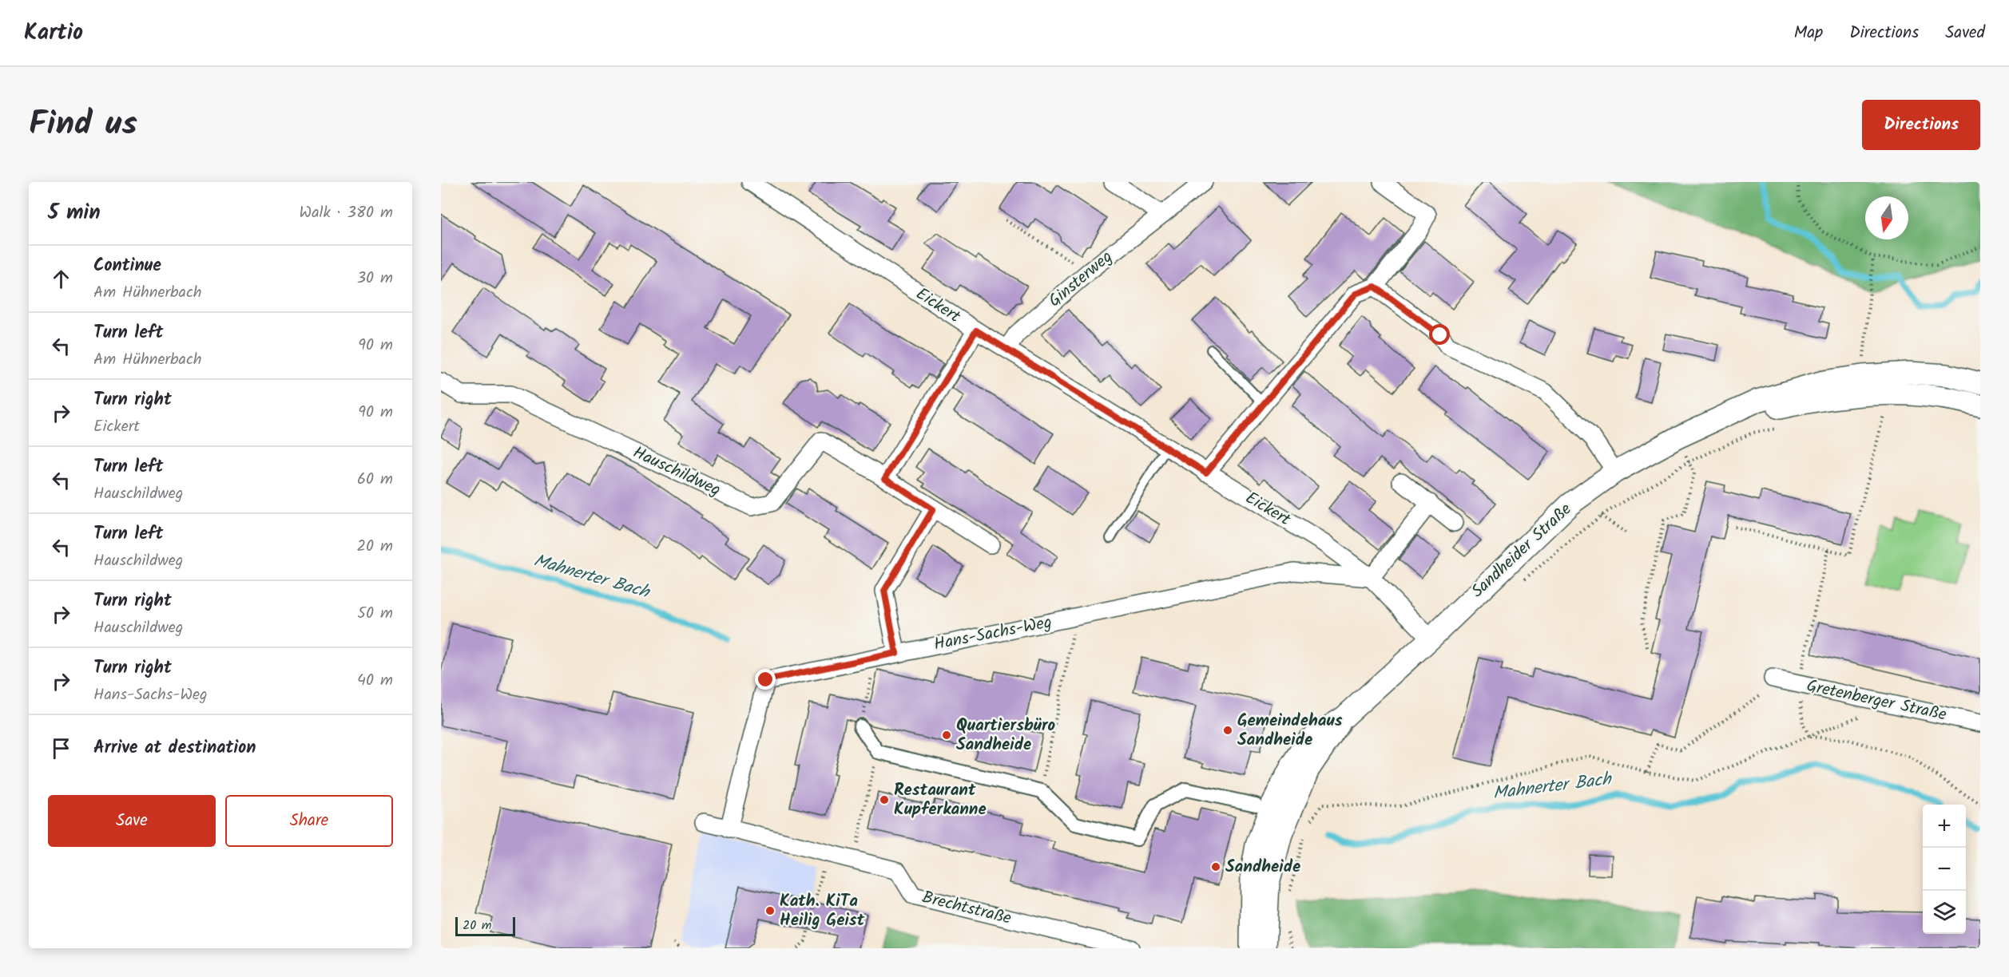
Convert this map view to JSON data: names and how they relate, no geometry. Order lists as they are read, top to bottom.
{
  "streets": {
    "street": [
      "Ginsterweg",
      "Eickert",
      "Hauschildweg",
      "Sandheider Straße",
      "Hans-Sachs-Weg",
      "Gretenberger Straße",
      "Brechtstraße"
    ]
  },
  "crossings": [
    ["Ginsterweg", "Eickert"],
    ["Eickert", "Sandheider Straße"],
    ["Eickert", "Hans-Sachs-Weg"],
    ["Hans-Sachs-Weg", "Brechtstraße"]
  ],
  "water": ["Mahnerter Bach"],
  "places": [
    "Gemeindehaus Sandheide",
    "Quartiersbüro Sandheide",
    "Restaurant Kupferkanne",
    "Sandheide",
    "Kath. KiTa Heilig Geist"
  ],
  "scale_bar": "20 m",
  "north": "bottom",
  "page": {
    "header": "Kartio",
    "nav": ["Map", "Directions", "Saved"],
    "title": "Find us",
    "buttons": [
      "Directions",
      ["Save", "Share"]
    ],
    "heading": ["5 min", "Walk · 380 m"],
    "list": [
      ["Continue", "Am Hühnerbach", "30 m"],
      ["Turn left", "Am Hühnerbach", "90 m"],
      ["Turn right", "Eickert", "90 m"],
      ["Turn left", "Hauschildweg", "60 m"],
      ["Turn left", "Hauschildweg", "20 m"],
      ["Turn right", "Hauschildweg", "50 m"],
      ["Turn right", "Hans-Sachs-Weg", "40 m"],
      "Arrive at destination"
    ],
    "map_buttons": ["+", "−"],
    "scale": "20 m"
  }
}
